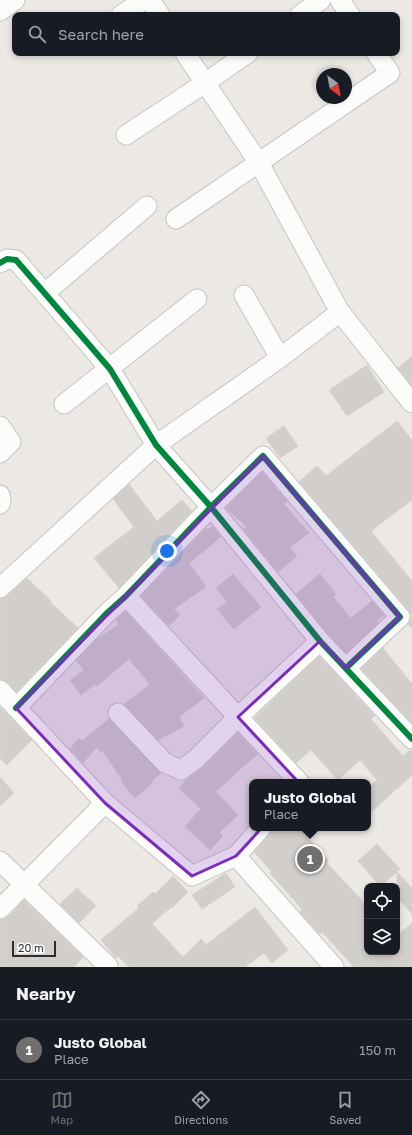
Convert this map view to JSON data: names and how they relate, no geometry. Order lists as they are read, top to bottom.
{
  "scale_bar": "20 m",
  "north": "bottom right",
  "page": {
    "search": "Search here",
    "popup": ["Justo Global", "Place"],
    "pins": "1",
    "scale": "20 m",
    "heading": "Nearby",
    "list": [
      {
        "mark": "1",
        "name": "Justo Global",
        "note": "Place",
        "value": "150 m"
      }
    ],
    "nav": ["Map", "Directions", "Saved"]
  }
}
